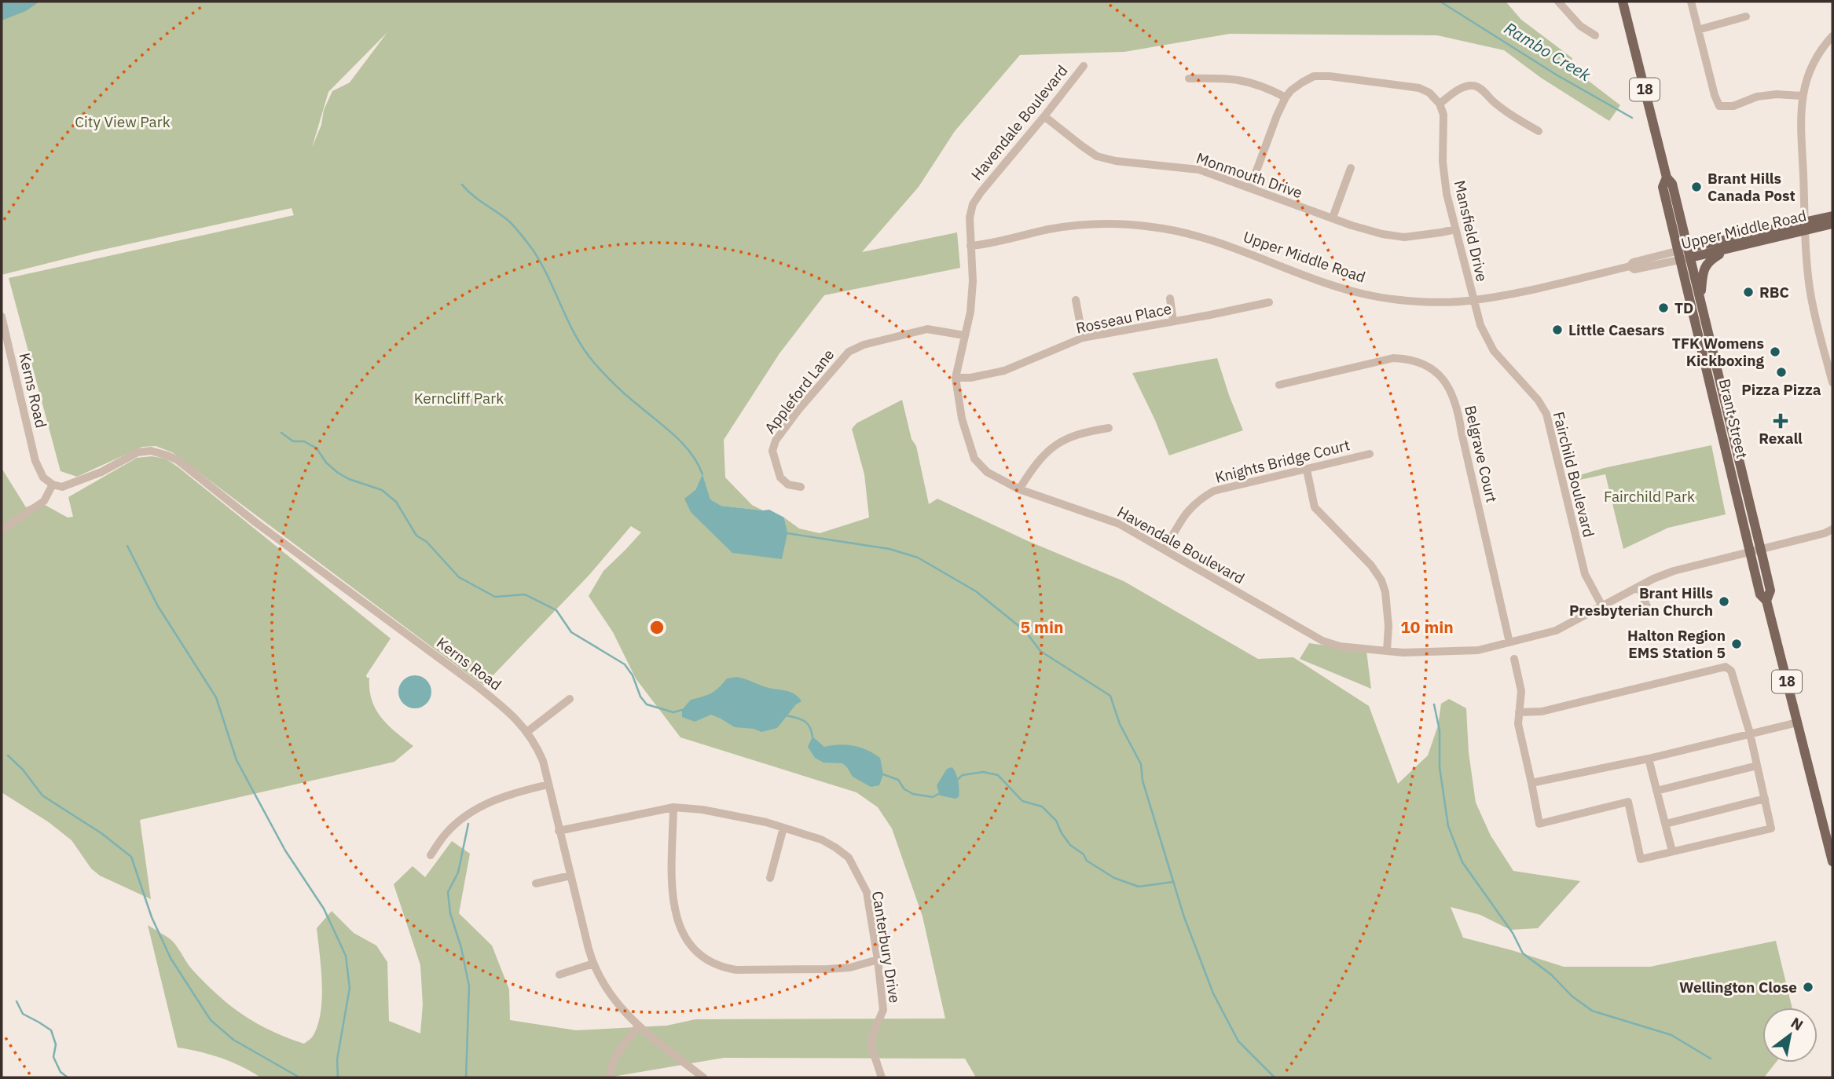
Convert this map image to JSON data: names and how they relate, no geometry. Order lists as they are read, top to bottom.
{
  "streets": {
    "main road": ["18", "Upper Middle Road", "Brant Street"],
    "street": [
      "Havendale Boulevard",
      "Monmouth Drive",
      "Mansfield Drive",
      "Rosseau Place",
      "Kerns Road",
      "Appleford Lane",
      "Belgrave Court",
      "Knights Bridge Court",
      "Fairchild Boulevard",
      "Canterbury Drive"
    ]
  },
  "crossings": [
    ["Havendale Boulevard", "Monmouth Drive"],
    ["Havendale Boulevard", "Upper Middle Road"],
    ["Havendale Boulevard", "Rosseau Place"],
    ["Havendale Boulevard", "Appleford Lane"],
    ["Havendale Boulevard", "Brant Street"],
    ["Havendale Boulevard", "Belgrave Court"],
    ["Havendale Boulevard", "Knights Bridge Court"],
    ["Havendale Boulevard", "Fairchild Boulevard"],
    ["Monmouth Drive", "Mansfield Drive"],
    ["Upper Middle Road", "Mansfield Drive"],
    ["Upper Middle Road", "Brant Street"],
    ["Upper Middle Road", "Fairchild Boulevard"],
    ["Mansfield Drive", "Fairchild Boulevard"],
    ["Kerns Road", "Canterbury Drive"]
  ],
  "water": ["Rambo Creek"],
  "parks": ["City View Park", "Kerncliff Park", "Fairchild Park"],
  "places": {
    "other": [
      "Brant Hills Canada Post",
      "RBC",
      "TD",
      "Little Caesars",
      "TFK Womens Kickboxing",
      "Pizza Pizza",
      "Brant Hills Presbyterian Church",
      "Halton Region EMS Station 5",
      "Wellington Close"
    ],
    "health": ["Rexall"]
  },
  "north": "top right",
  "rings": ["5 min", "10 min"]
}
